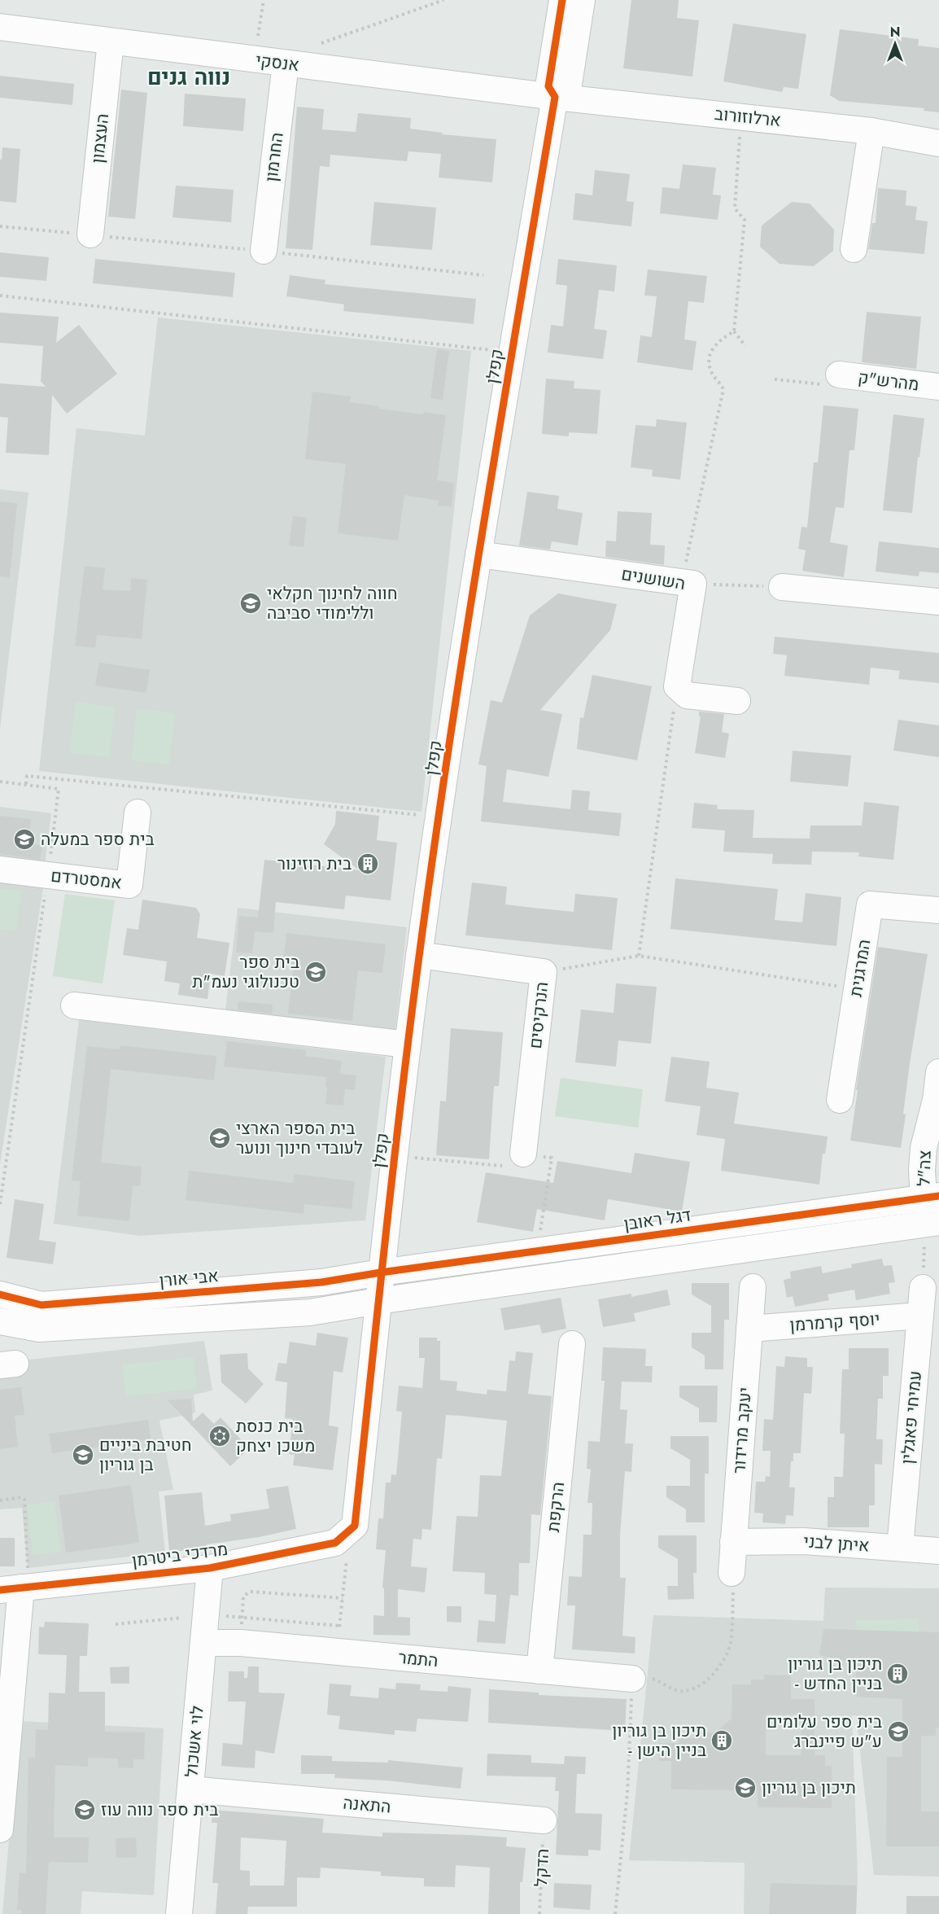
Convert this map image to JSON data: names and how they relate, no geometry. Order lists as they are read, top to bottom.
{
  "streets": {
    "street": [
      "אנסקי",
      "ארלוזורוב",
      "העצמון",
      "החרמון",
      "קפלן",
      "מהרש\"ק",
      "השושנים",
      "אמסטרדם",
      "המרגנית",
      "הנרקיסים",
      "צה\"ל",
      "דגל ראובן",
      "אבי אורן",
      "יוסף קרמרמן",
      "עמיחי פאגלין",
      "יעקב מרידור",
      "הרקפת",
      "איתן לבני",
      "מרדכי ביטרמן",
      "התמר",
      "לוי אשכול",
      "התאנה"
    ],
    "path": ["הדקל"]
  },
  "crossings": [
    ["אנסקי", "ארלוזורוב"],
    ["אנסקי", "העצמון"],
    ["אנסקי", "החרמון"],
    ["אנסקי", "קפלן"],
    ["ארלוזורוב", "קפלן"],
    ["קפלן", "השושנים"],
    ["קפלן", "הנרקיסים"],
    ["קפלן", "דגל ראובן"],
    ["קפלן", "אבי אורן"],
    ["קפלן", "מרדכי ביטרמן"],
    ["צה\"ל", "דגל ראובן"],
    ["דגל ראובן", "אבי אורן"],
    ["יוסף קרמרמן", "עמיחי פאגלין"],
    ["יוסף קרמרמן", "יעקב מרידור"],
    ["עמיחי פאגלין", "איתן לבני"],
    ["יעקב מרידור", "איתן לבני"],
    ["הרקפת", "התמר"],
    ["מרדכי ביטרמן", "לוי אשכול"],
    ["התמר", "לוי אשכול"],
    ["לוי אשכול", "התאנה"],
    ["התאנה", "הדקל"]
  ],
  "districts": ["נווה גנים"],
  "places": {
    "school or university": [
      "חווה לחינוך חקלאי וללימודי סביבה",
      "בית ספר במעלה",
      "בית ספר טכנולוגי נעמ\"ת",
      "בית הספר הארצי לעובדי חינוך ונוער",
      "חטיבת ביניים בן גוריון",
      "בית ספר עלומים ע\"ש פיינברג",
      "תיכון בן גוריון",
      "בית ספר נווה עוז"
    ],
    "building": ["בית רוזינור", "תיכון בן גוריון - בניין החדש", "תיכון בן גוריון - בניין הישן"],
    "synagogue": ["בית כנסת משכן יצחק"]
  },
  "north": "top"
}
